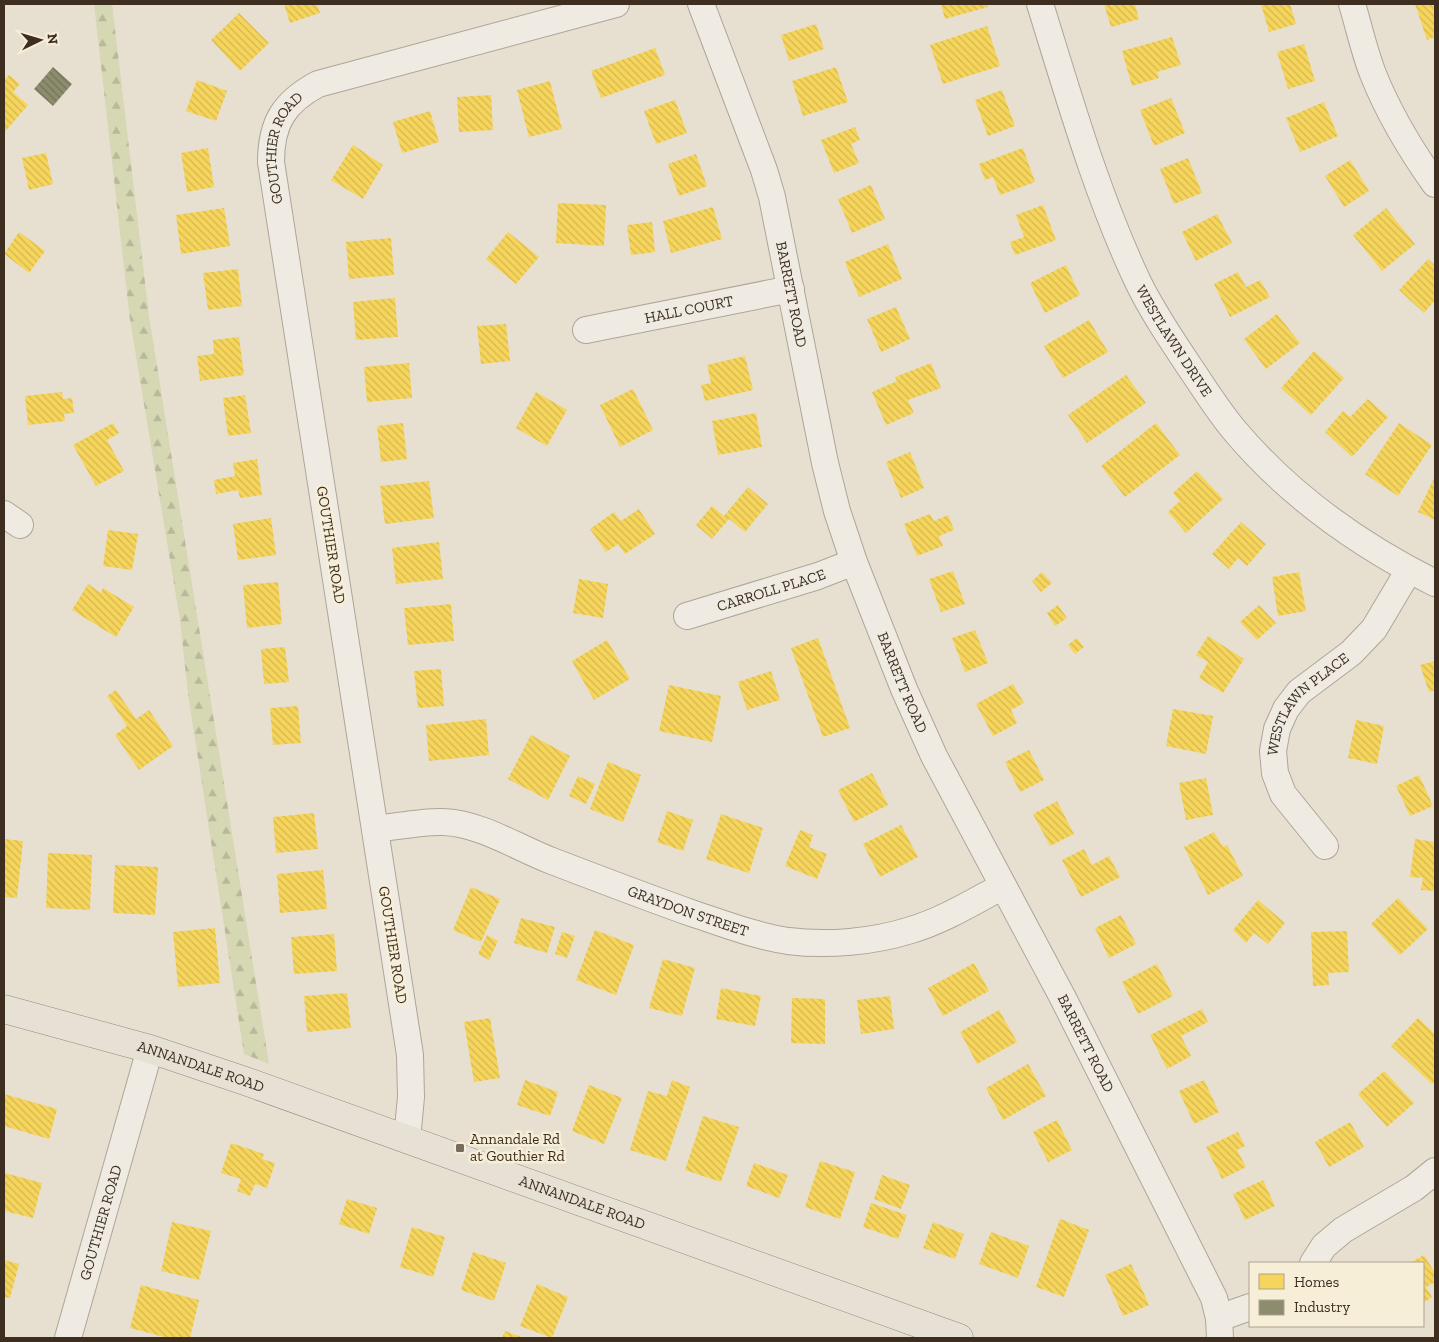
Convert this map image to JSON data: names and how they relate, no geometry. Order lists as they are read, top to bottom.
{
  "streets": {
    "main road": ["ANNANDALE ROAD"],
    "street": [
      "GOUTHIER ROAD",
      "BARRETT ROAD",
      "HALL COURT",
      "WESTLAWN DRIVE",
      "CARROLL PLACE",
      "WESTLAWN PLACE",
      "GRAYDON STREET"
    ]
  },
  "crossings": [
    ["GOUTHIER ROAD", "GRAYDON STREET"],
    ["GOUTHIER ROAD", "ANNANDALE ROAD"],
    ["BARRETT ROAD", "HALL COURT"],
    ["BARRETT ROAD", "CARROLL PLACE"],
    ["BARRETT ROAD", "GRAYDON STREET"],
    ["WESTLAWN DRIVE", "WESTLAWN PLACE"]
  ],
  "places": {
    "transit": ["Annandale Rd at Gouthier Rd"]
  },
  "legend": ["Homes", "Industry"],
  "north": "right"
}
